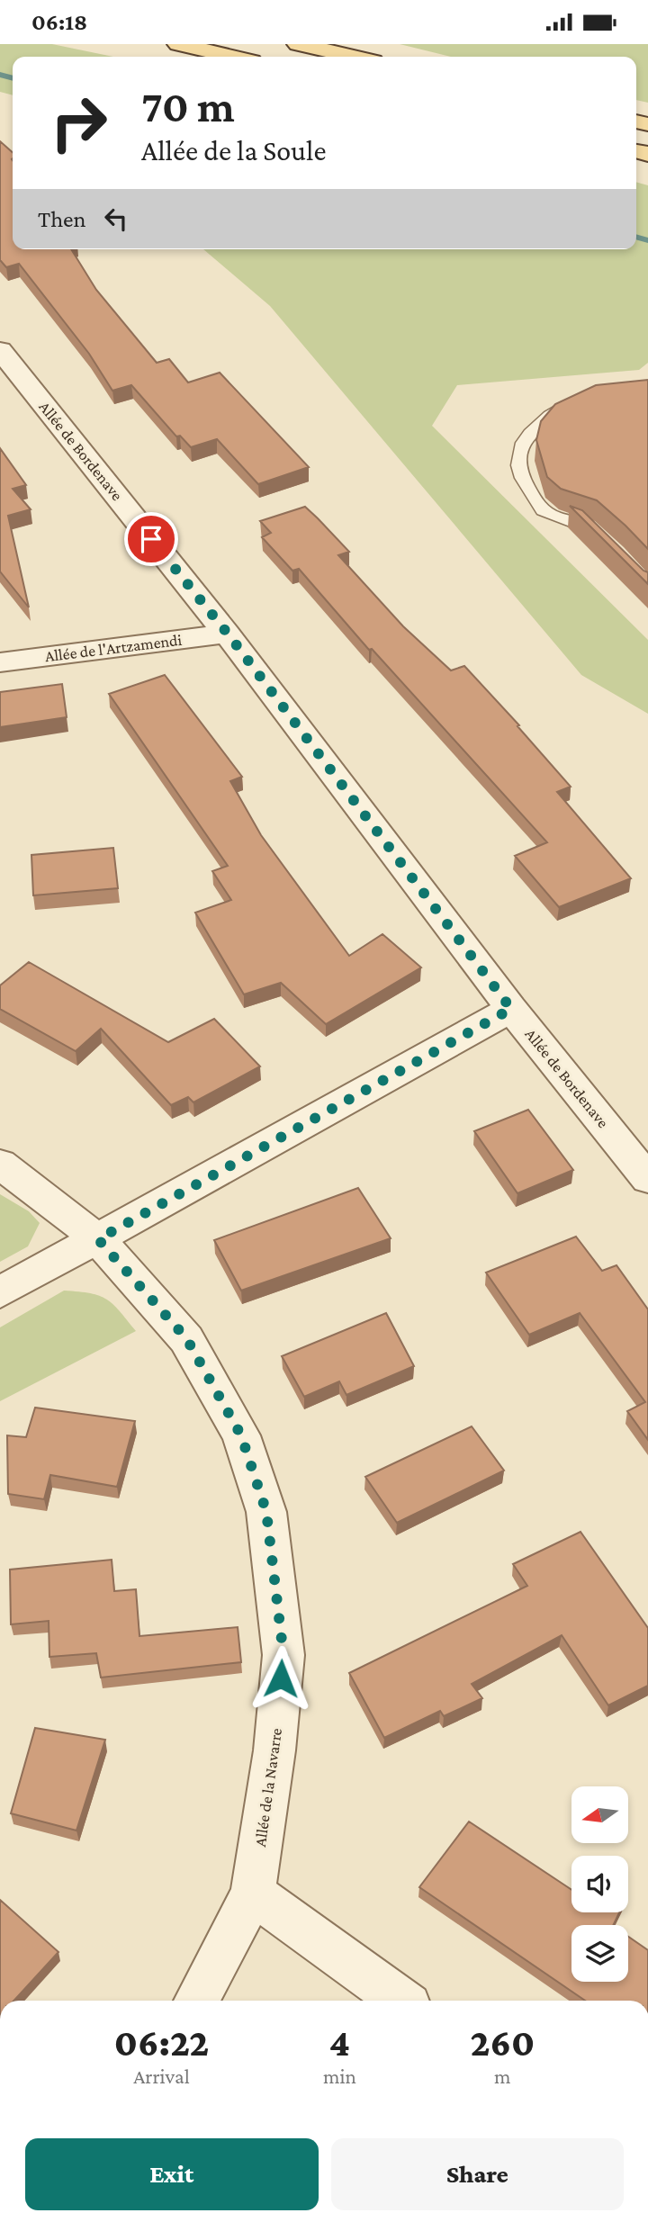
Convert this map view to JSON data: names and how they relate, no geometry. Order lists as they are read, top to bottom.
{
  "streets": {
    "street": ["Allée de Bordenave", "Allée de l'Artzamendi", "Allée de la Navarre"]
  },
  "crossings": [
    ["Allée de Bordenave", "Allée de l'Artzamendi"]
  ],
  "north": "left",
  "page": {
    "status": "06:18",
    "turn": ["70 m", "Allée de la Soule"],
    "then": "Then",
    "eta": [
      "06:22",
      "Arrival",
      "4",
      "min",
      "260",
      "m"
    ],
    "buttons": ["Exit", "Share"]
  }
}
